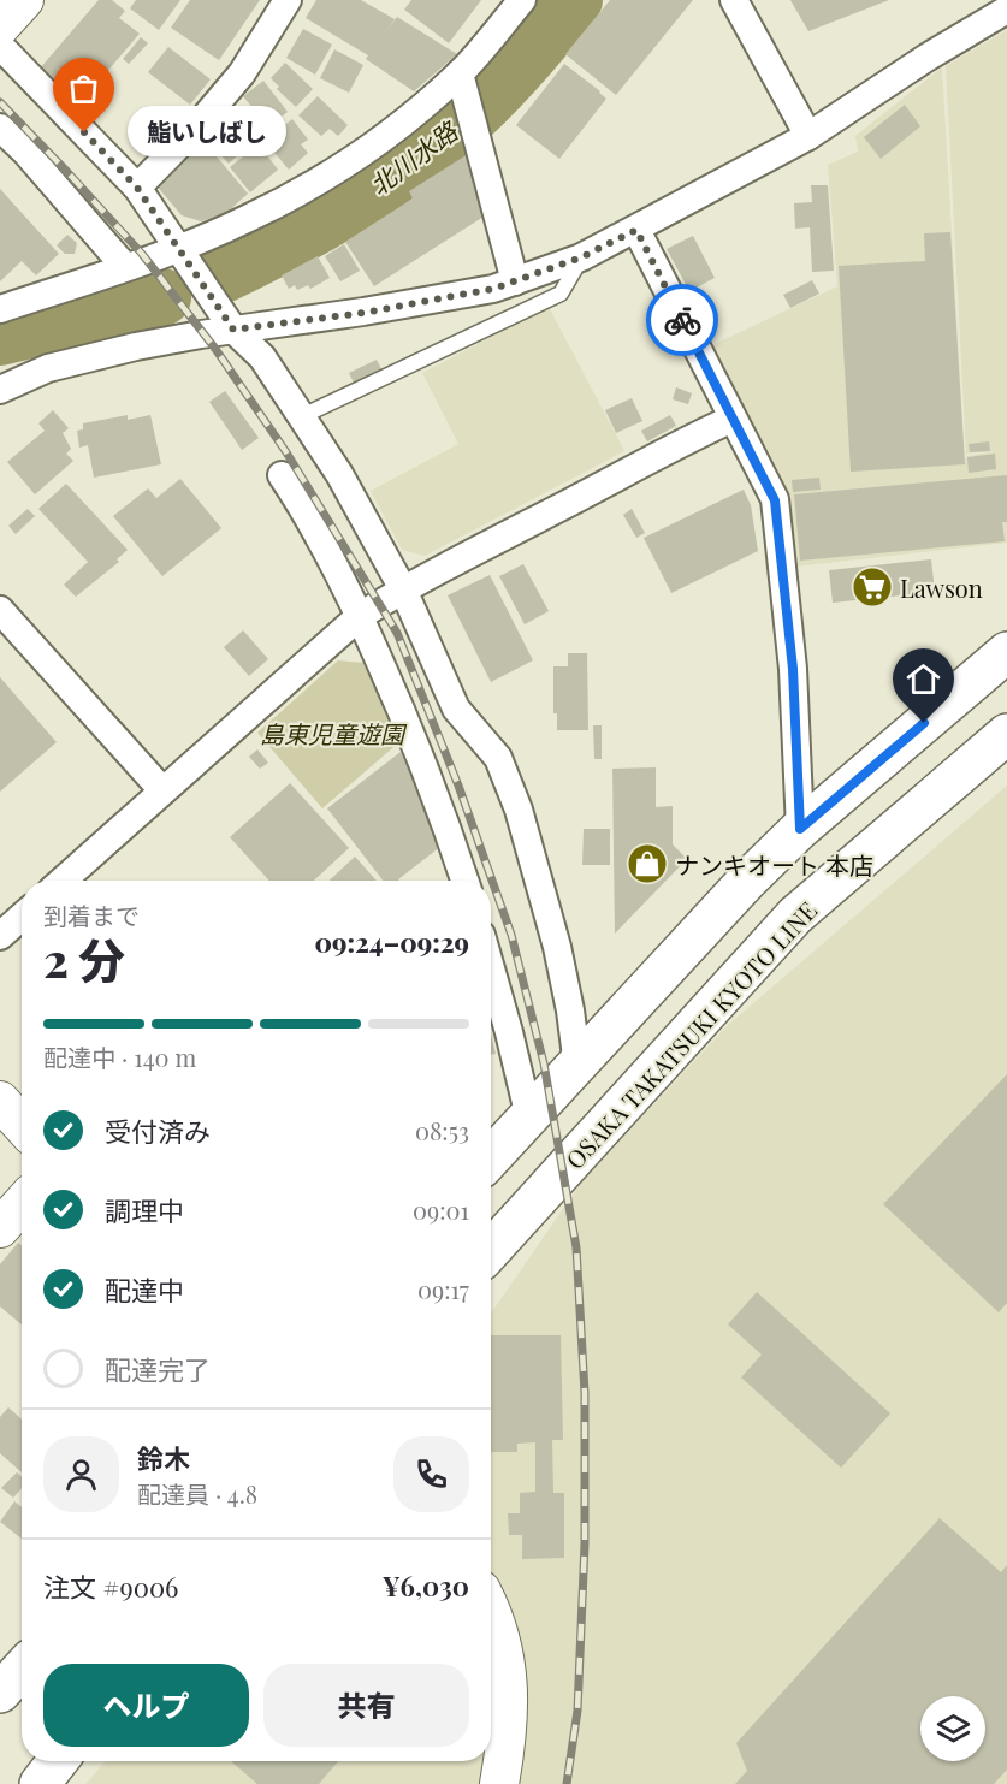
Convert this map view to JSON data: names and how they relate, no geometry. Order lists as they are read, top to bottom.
{
  "streets": {
    "main road": ["OSAKA TAKATSUKI KYOTO LINE"]
  },
  "water": ["北川水路"],
  "parks": ["島東児童遊園"],
  "places": {
    "other": ["鮨いしばし"],
    "supermarket": ["Lawson"],
    "shop": ["ナンキオート 本店"]
  },
  "page": {
    "bubble": "鮨いしばし",
    "heading": ["2 分", "到着まで", "09:24–09:29"],
    "panel": [
      "鈴木",
      "配達員 · 4.8",
      "注文 #9006",
      "¥6,030"
    ],
    "bar": "配達中 · 140 m",
    "list": [
      ["受付済み", "08:53"],
      ["調理中", "09:01"],
      ["配達中", "09:17"],
      "配達完了"
    ],
    "buttons": ["ヘルプ", "共有"]
  }
}
